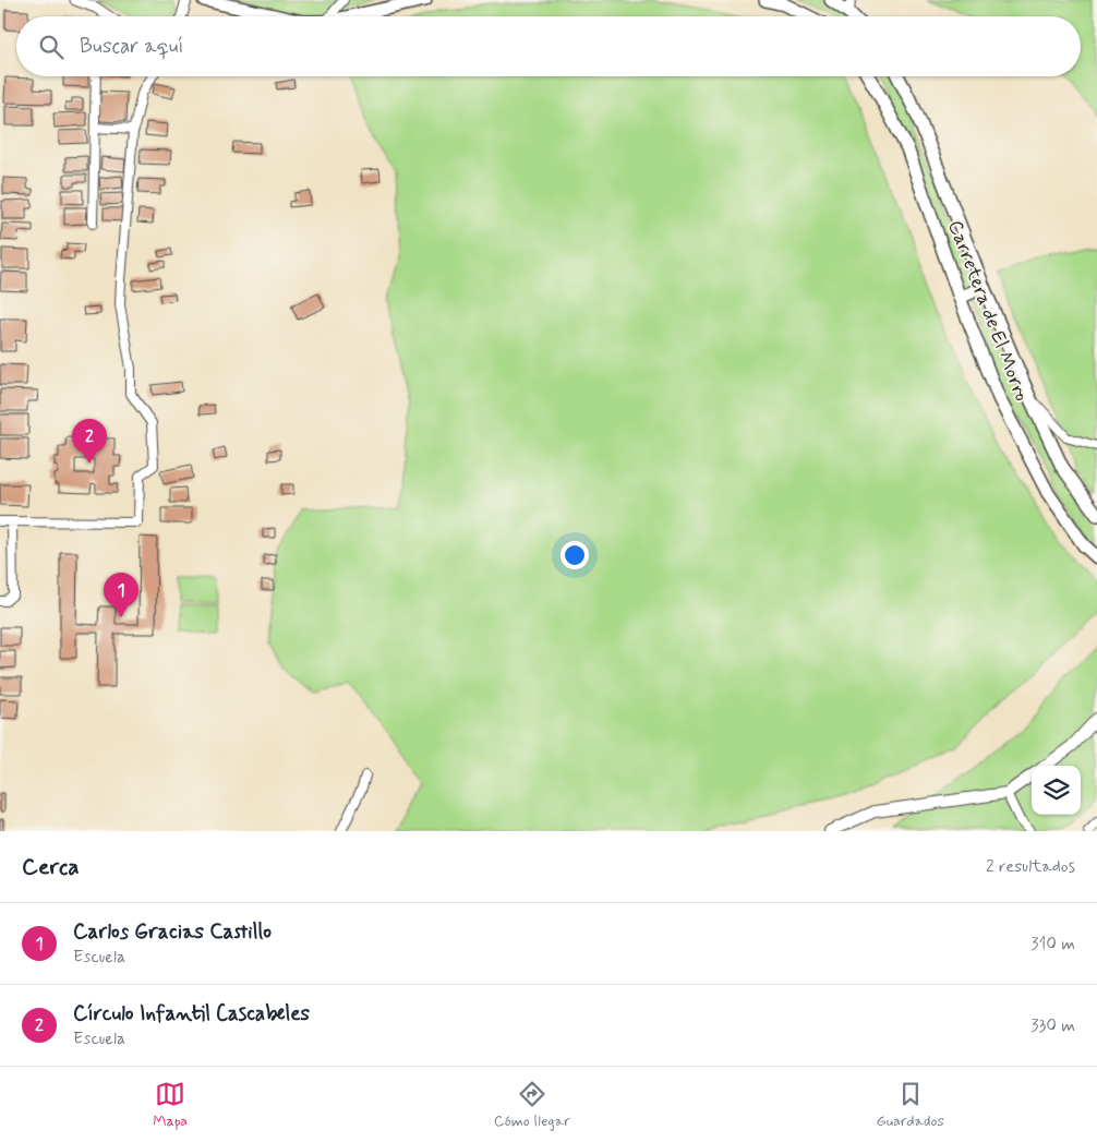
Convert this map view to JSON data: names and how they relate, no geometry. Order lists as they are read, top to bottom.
{
  "streets": {
    "main road": ["Carretera de El Morro"]
  },
  "page": {
    "search": "Buscar aquí",
    "pins": ["2", "1"],
    "heading": ["Cerca", "2 resultados"],
    "list": [
      {
        "mark": "1",
        "name": "Carlos Gracias Castillo",
        "note": "Escuela",
        "value": "310 m"
      },
      {
        "mark": "2",
        "name": "Círculo Infantil Cascabeles",
        "note": "Escuela",
        "value": "330 m"
      }
    ],
    "nav": ["Mapa", "Cómo llegar", "Guardados"]
  }
}
